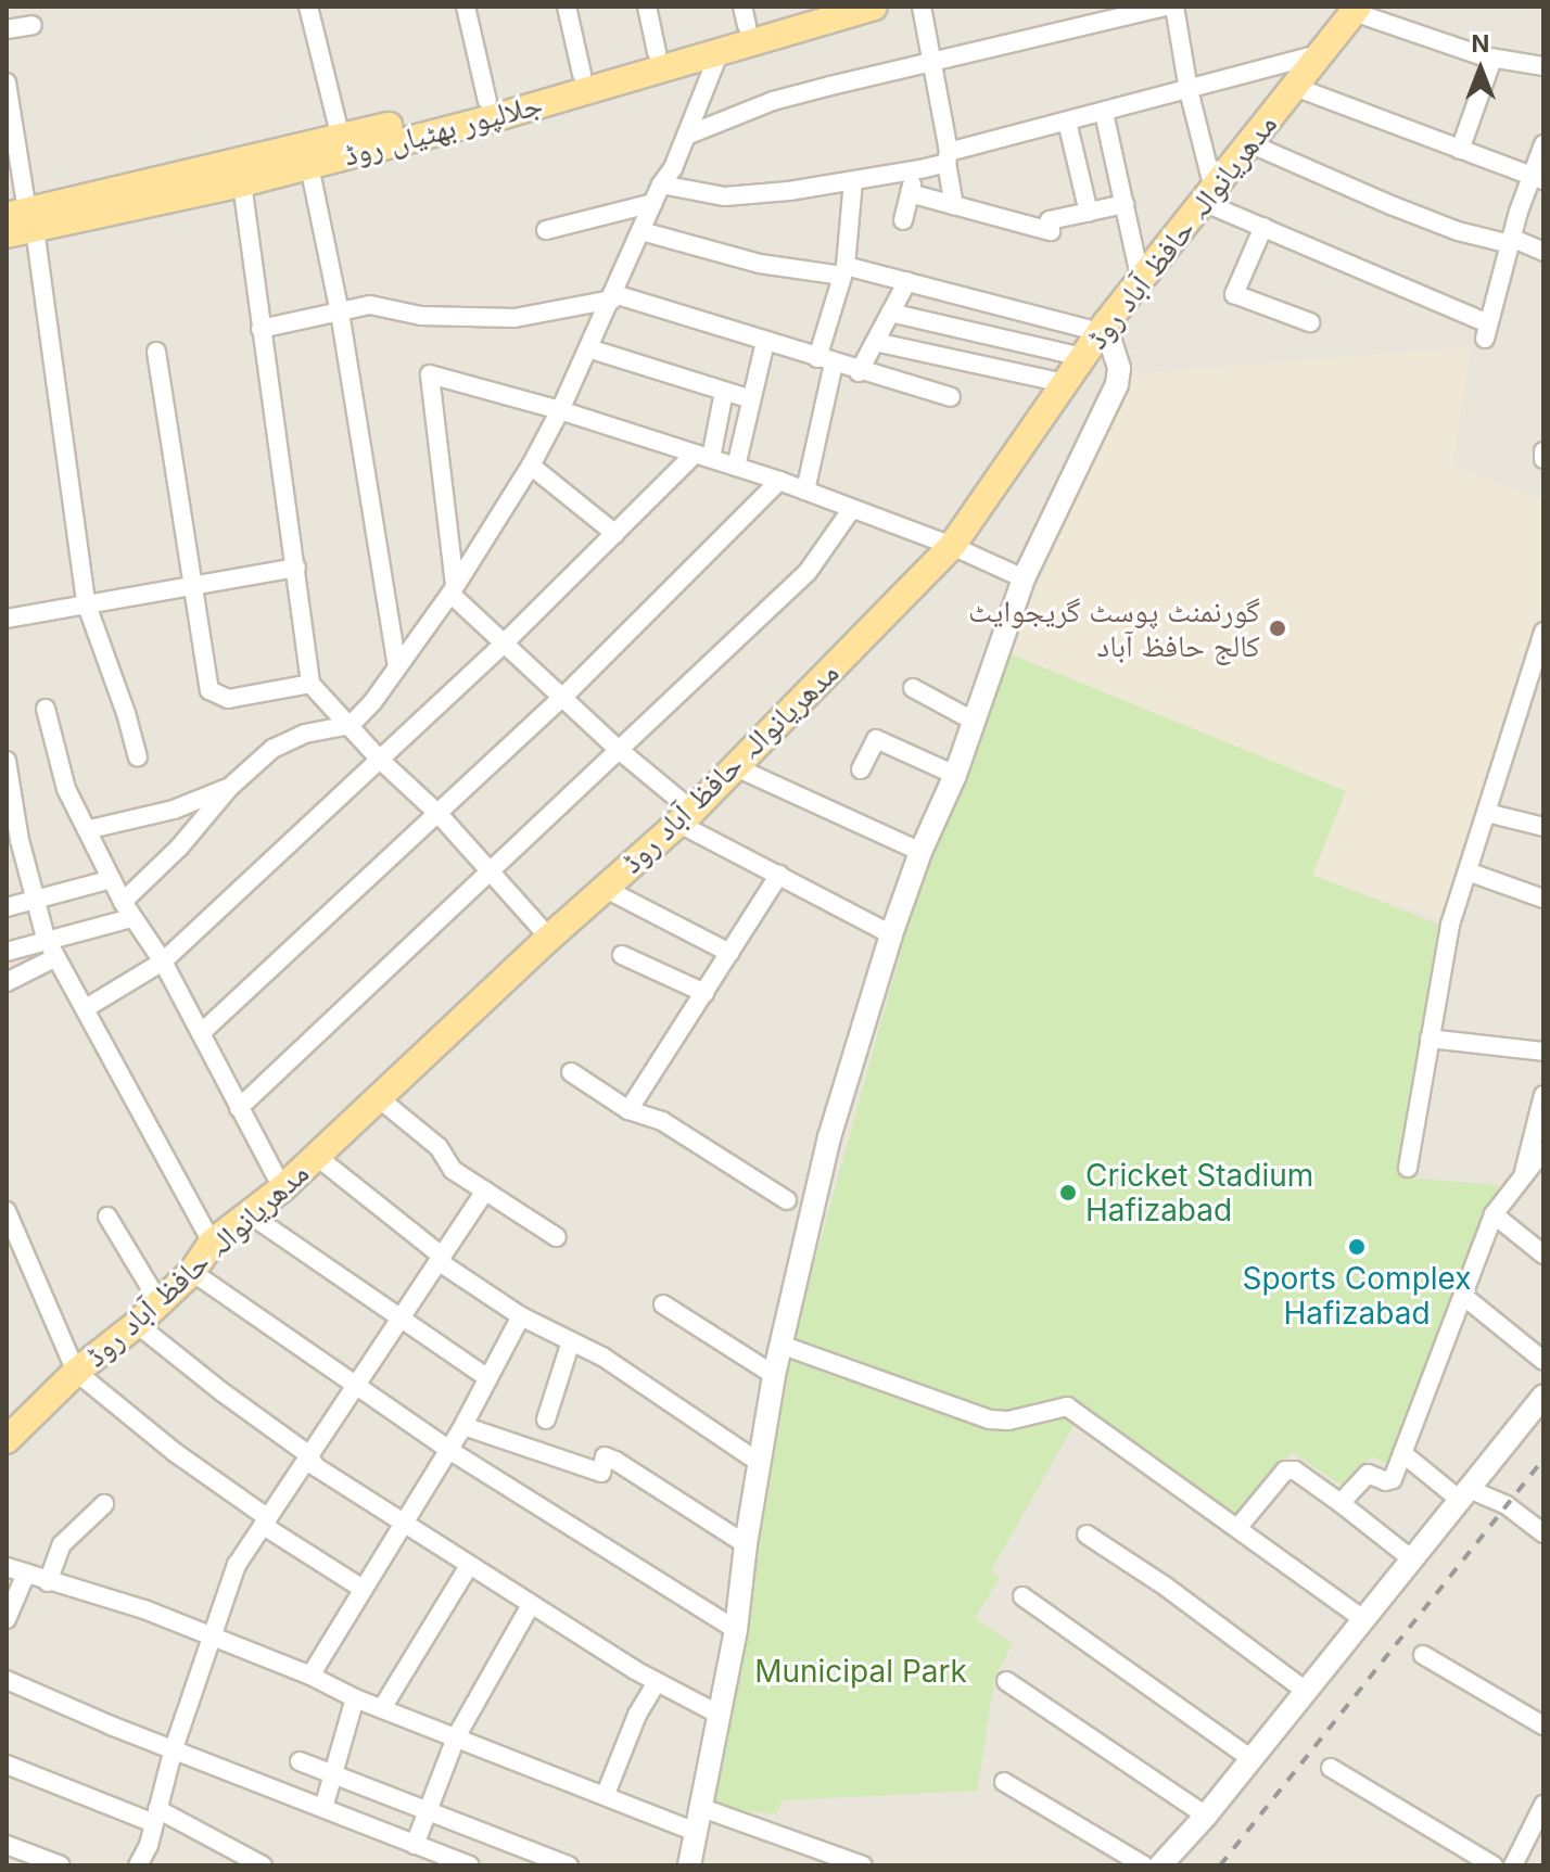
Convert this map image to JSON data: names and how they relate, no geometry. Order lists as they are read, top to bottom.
{
  "streets": {
    "main road": ["جلالپور بھٹیاں روڈ", "مدھریانوالہ حافظ آباد روڈ"]
  },
  "parks": ["Municipal Park"],
  "places": ["گورنمنٹ پوسٹ گریجوایٹ کالج حافظ آباد", "Cricket Stadium Hafizabad", "Sports Complex Hafizabad"],
  "north": "top"
}
